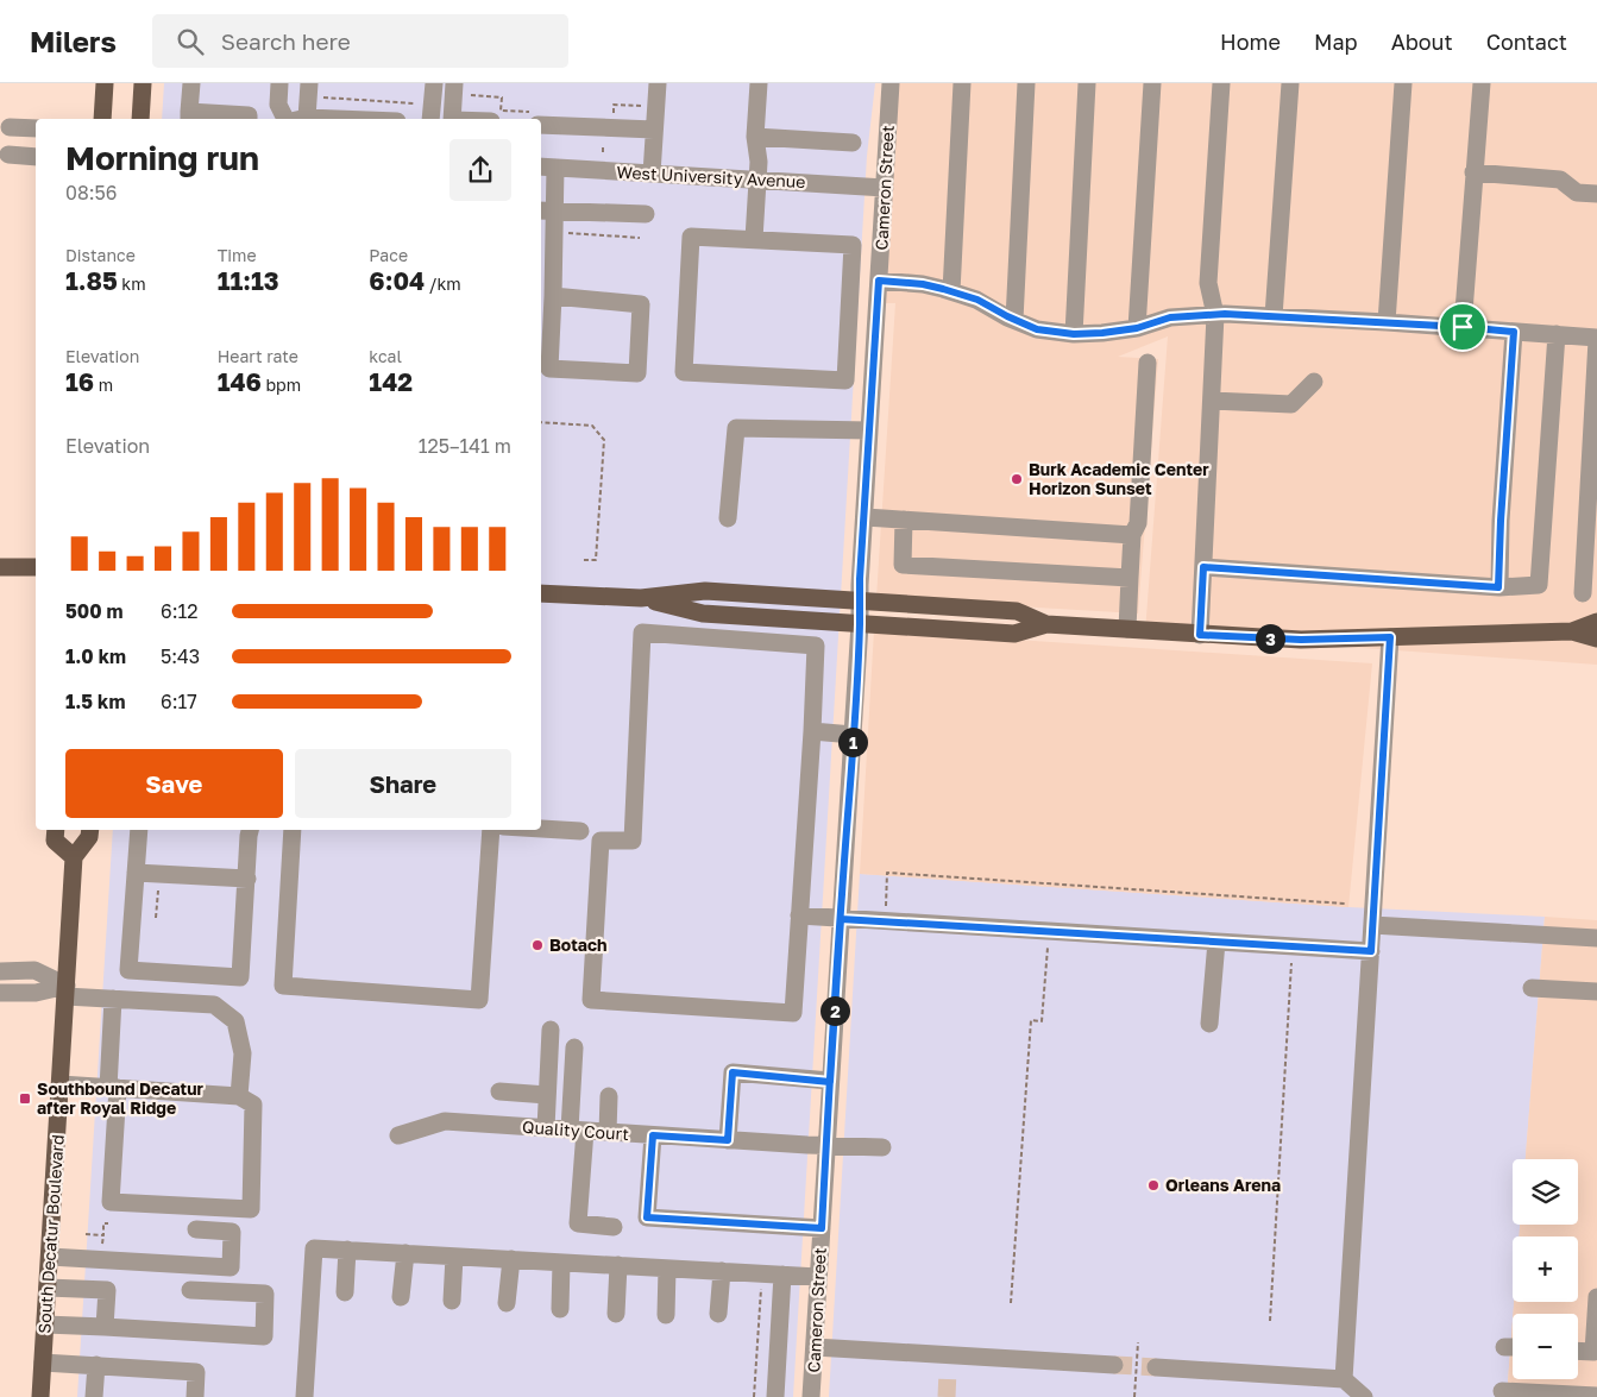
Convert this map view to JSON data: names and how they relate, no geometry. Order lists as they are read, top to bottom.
{
  "streets": {
    "main road": ["South Decatur Boulevard"],
    "street": ["West University Avenue", "Cameron Street", "Quality Court"]
  },
  "crossings": [
    ["West University Avenue", "Cameron Street"],
    ["Cameron Street", "Quality Court"]
  ],
  "places": {
    "other": ["Burk Academic Center Horizon Sunset", "Botach", "Orleans Arena"],
    "transit": ["Southbound Decatur after Royal Ridge"]
  },
  "page": {
    "header": "Milers",
    "search": "Search here",
    "nav": [
      "Home",
      "Map",
      "About",
      "Contact"
    ],
    "heading": ["Morning run", "08:56"],
    "stats": [
      ["Distance", "1.85 km"],
      ["Time", "11:13"],
      ["Pace", "6:04 /km"],
      ["Elevation", "16 m"],
      ["Heart rate", "146 bpm"],
      ["kcal", "142"]
    ],
    "chart": ["Elevation", "125–141 m"],
    "list": [
      {
        "name": "500 m",
        "note": "6:12"
      },
      {
        "name": "1.0 km",
        "note": "5:43"
      },
      {
        "name": "1.5 km",
        "note": "6:17"
      }
    ],
    "pins": ["3", "1", "2"],
    "buttons": ["Save", "Share"],
    "map_buttons": ["+", "−"]
  }
}
